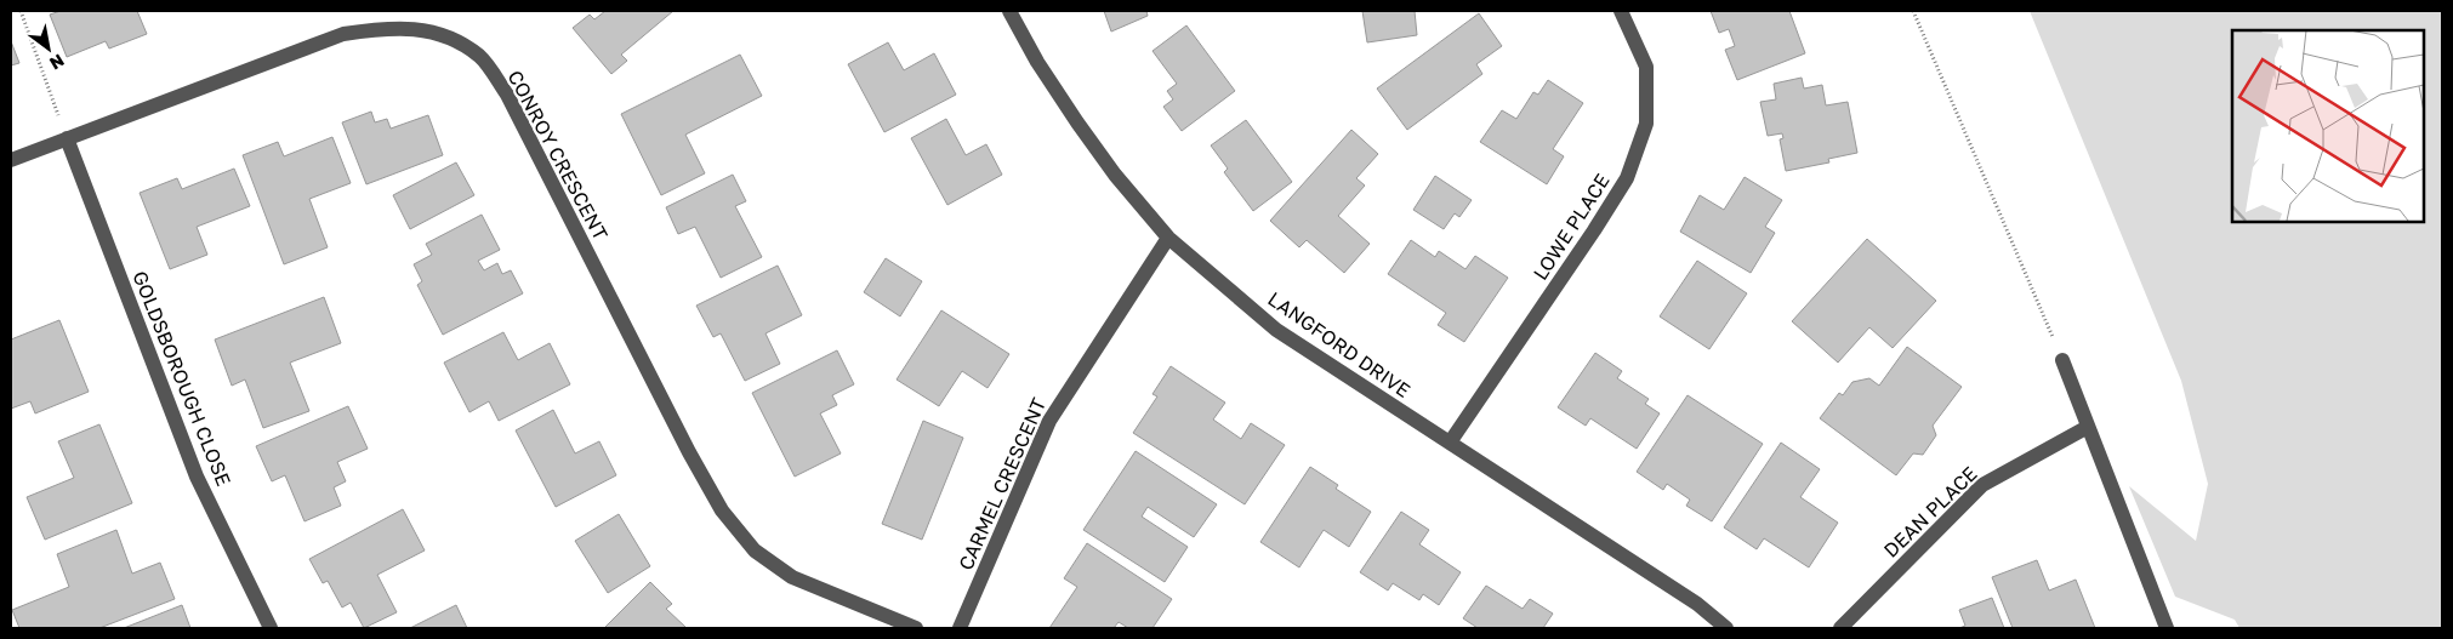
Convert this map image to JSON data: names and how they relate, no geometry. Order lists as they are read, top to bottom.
{
  "streets": {
    "street": [
      "CONROY CRESCENT",
      "LOWE PLACE",
      "LANGFORD DRIVE",
      "GOLDSBOROUGH CLOSE",
      "CARMEL CRESCENT",
      "DEAN PLACE"
    ]
  },
  "crossings": [
    ["CONROY CRESCENT", "GOLDSBOROUGH CLOSE"],
    ["LOWE PLACE", "LANGFORD DRIVE"],
    ["LANGFORD DRIVE", "CARMEL CRESCENT"]
  ],
  "north": "bottom right"
}
